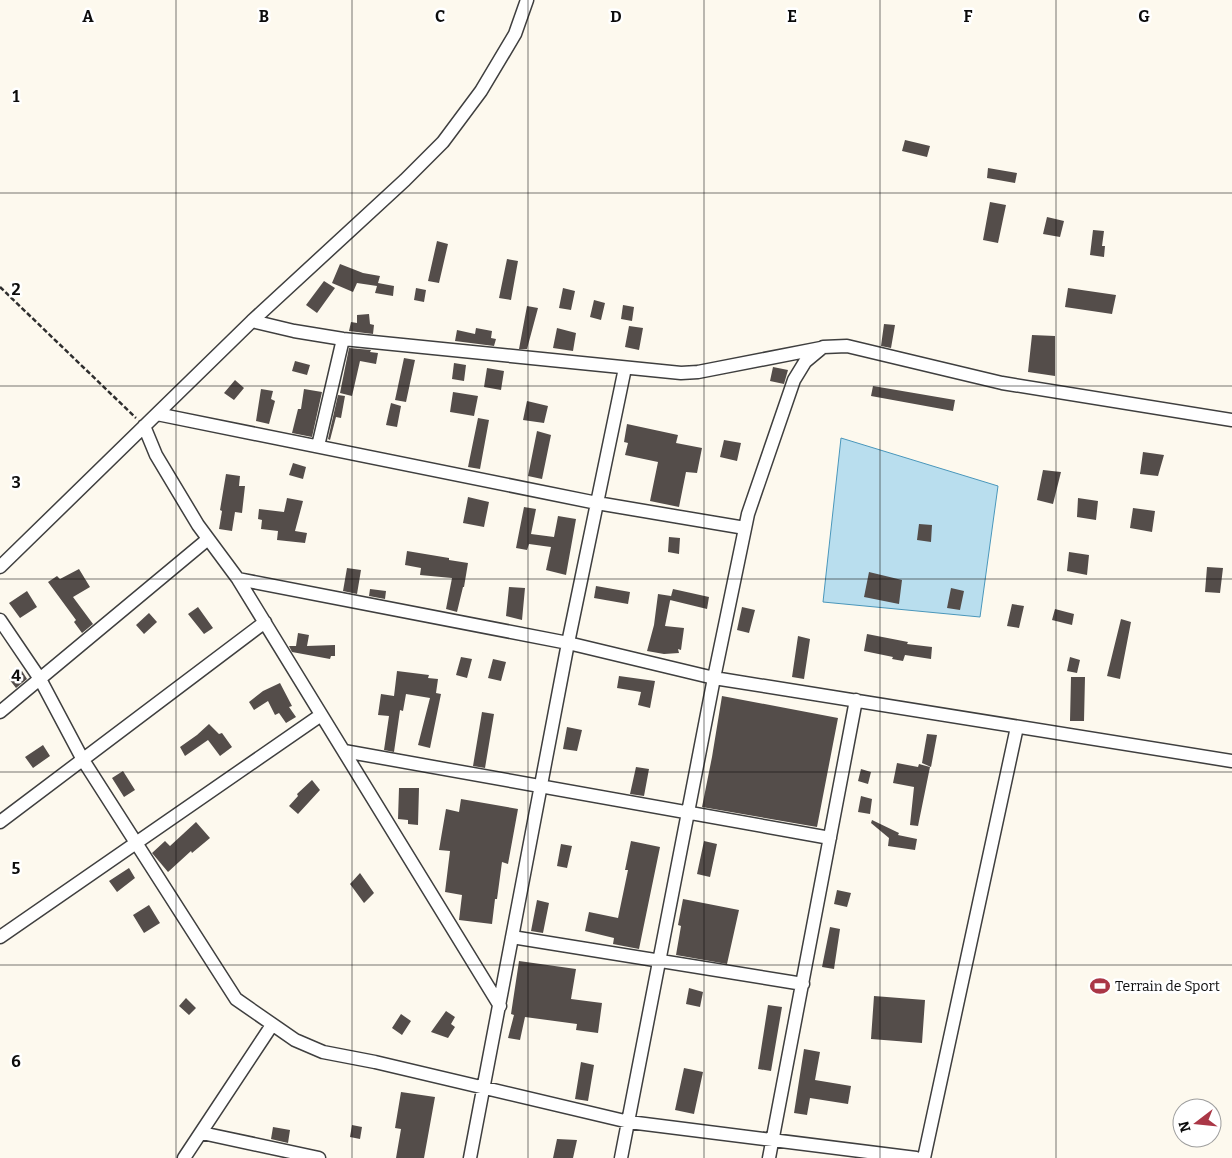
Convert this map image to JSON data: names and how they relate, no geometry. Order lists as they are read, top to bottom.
{
  "places": {
    "sports": ["Terrain de Sport"]
  },
  "north": "left",
  "grid": {
    "columns": [
      "A",
      "B",
      "C",
      "D",
      "E",
      "F",
      "G"
    ],
    "rows": [
      "1",
      "2",
      "3",
      "4",
      "5",
      "6"
    ]
  }
}
